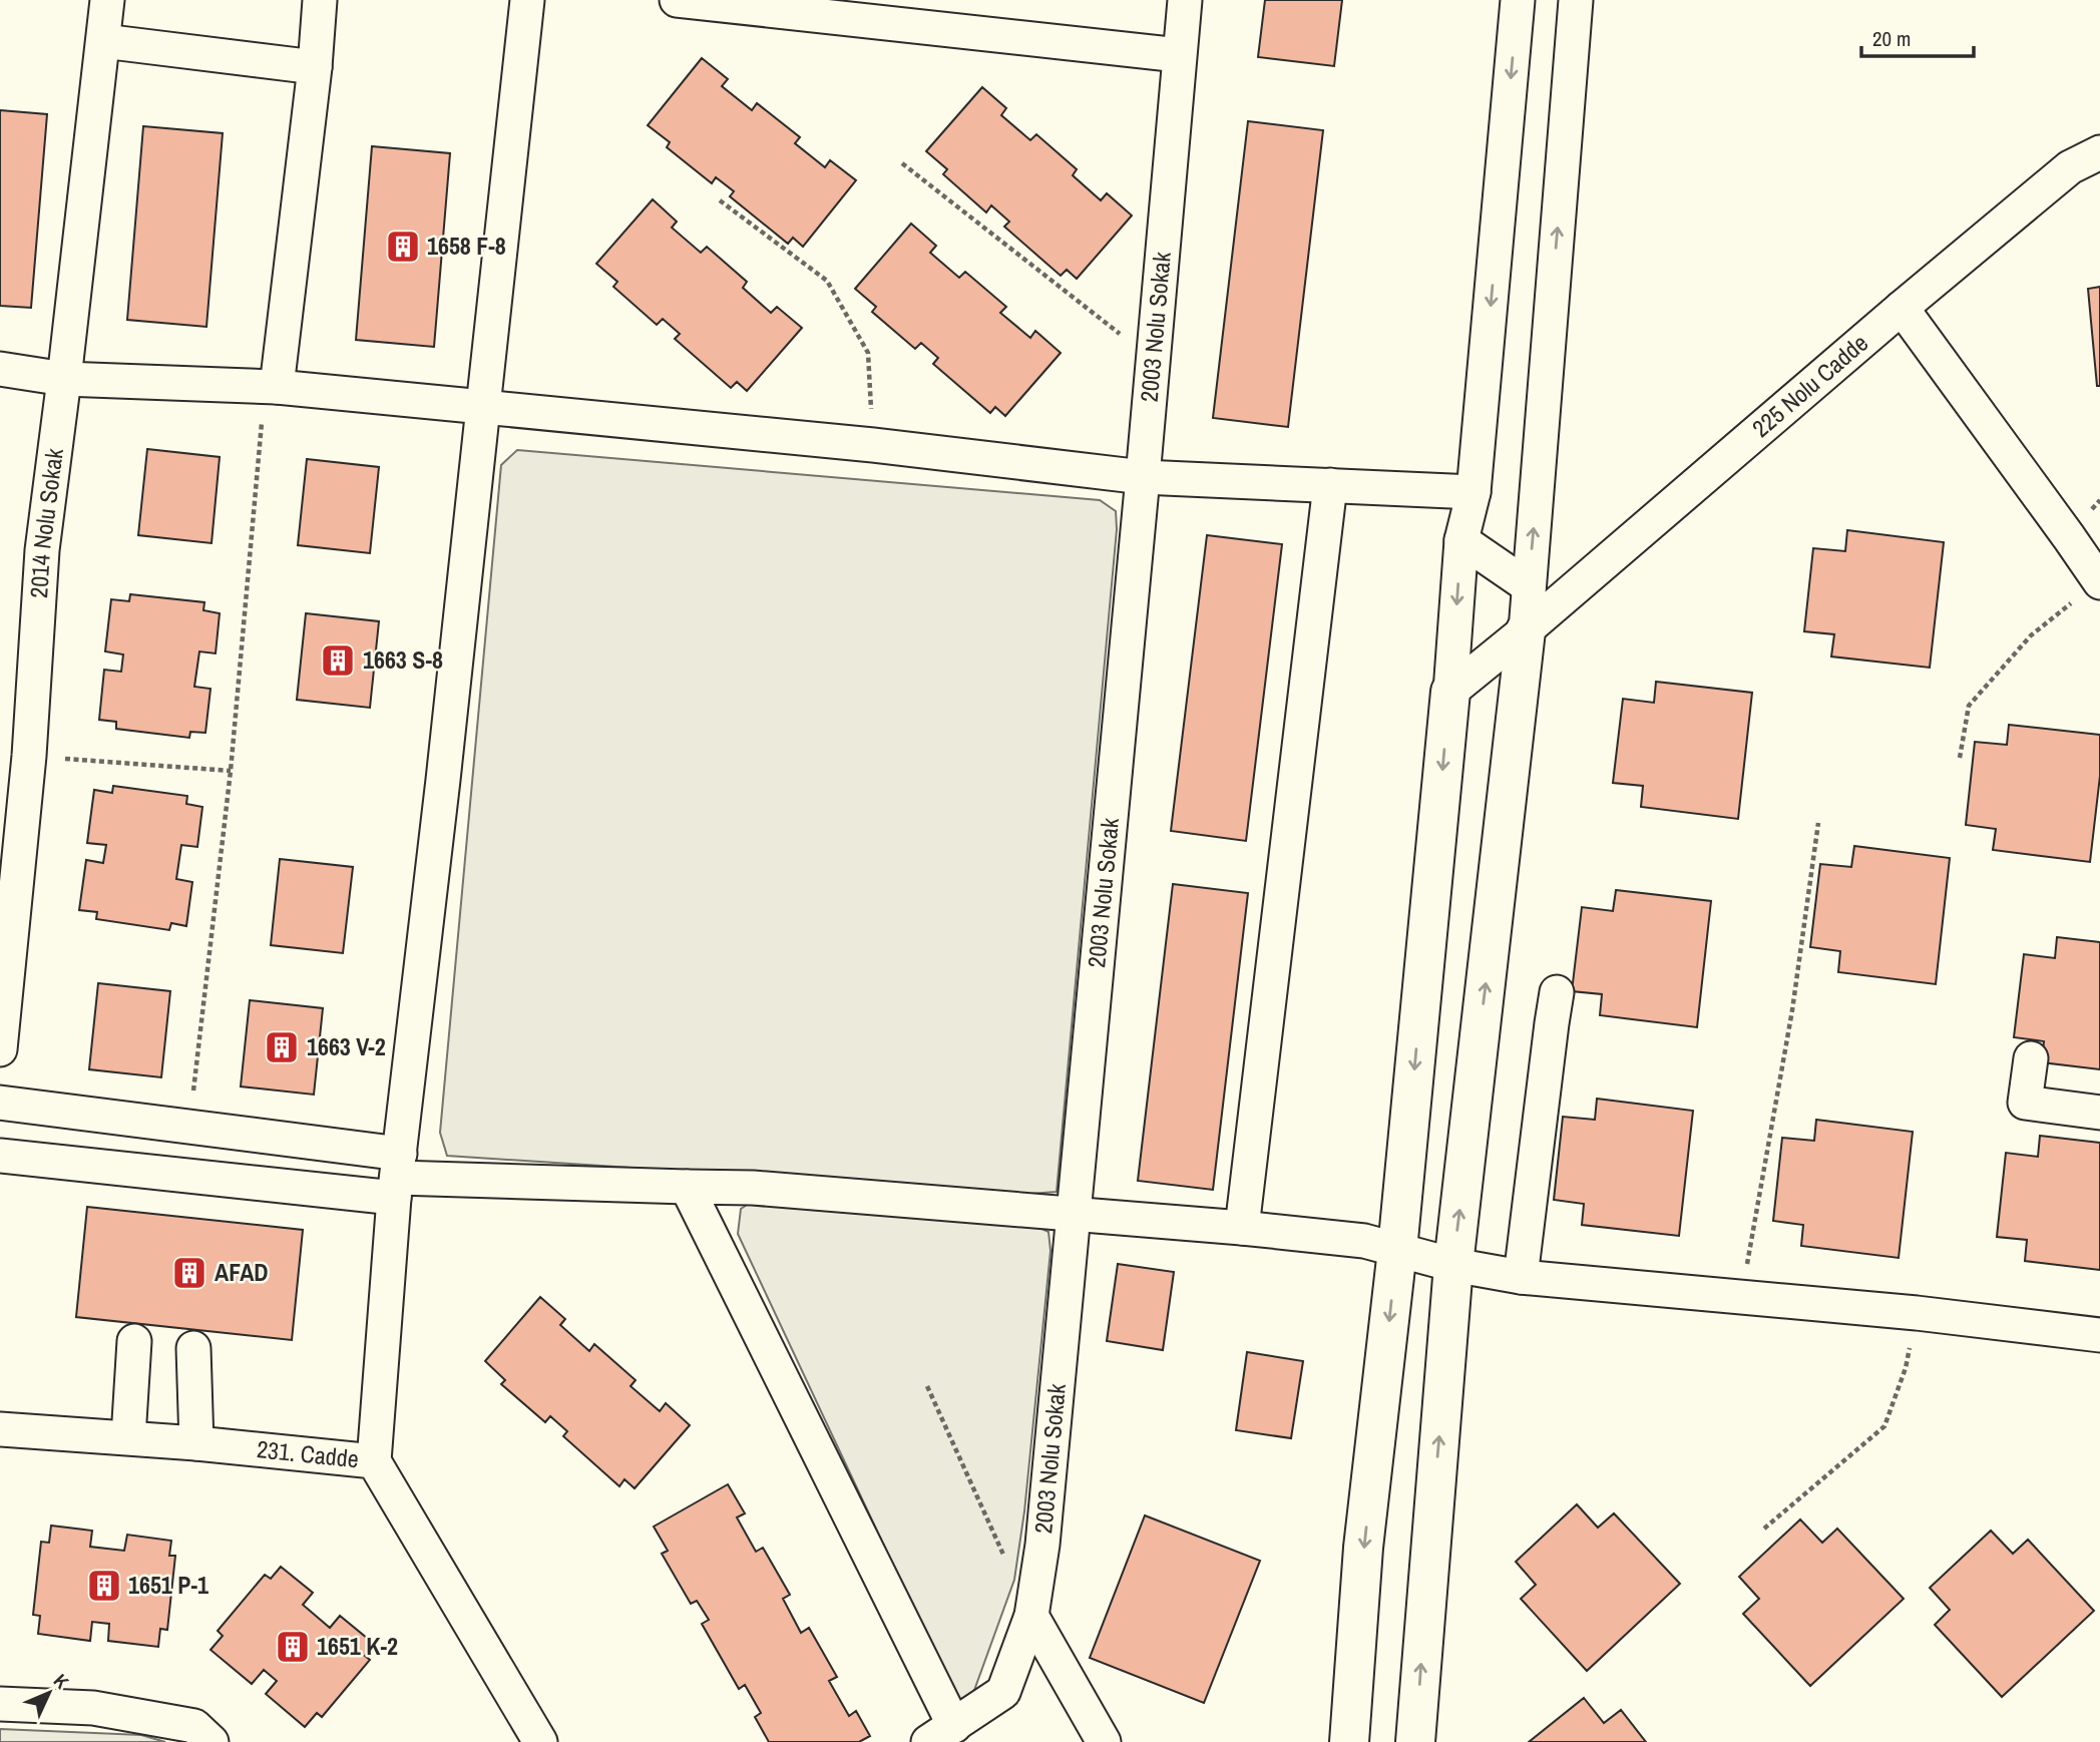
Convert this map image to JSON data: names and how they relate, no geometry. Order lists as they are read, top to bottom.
{
  "streets": {
    "street": [
      "2003 Nolu Sokak",
      "225 Nolu Cadde",
      "2014 Nolu Sokak",
      "231. Cadde"
    ]
  },
  "places": {
    "building": [
      "1658 F-8",
      "1663 S-8",
      "1663 V-2",
      "AFAD",
      "1651 P-1",
      "1651 K-2"
    ]
  },
  "scale_bar": "20 m",
  "north": "top right"
}
